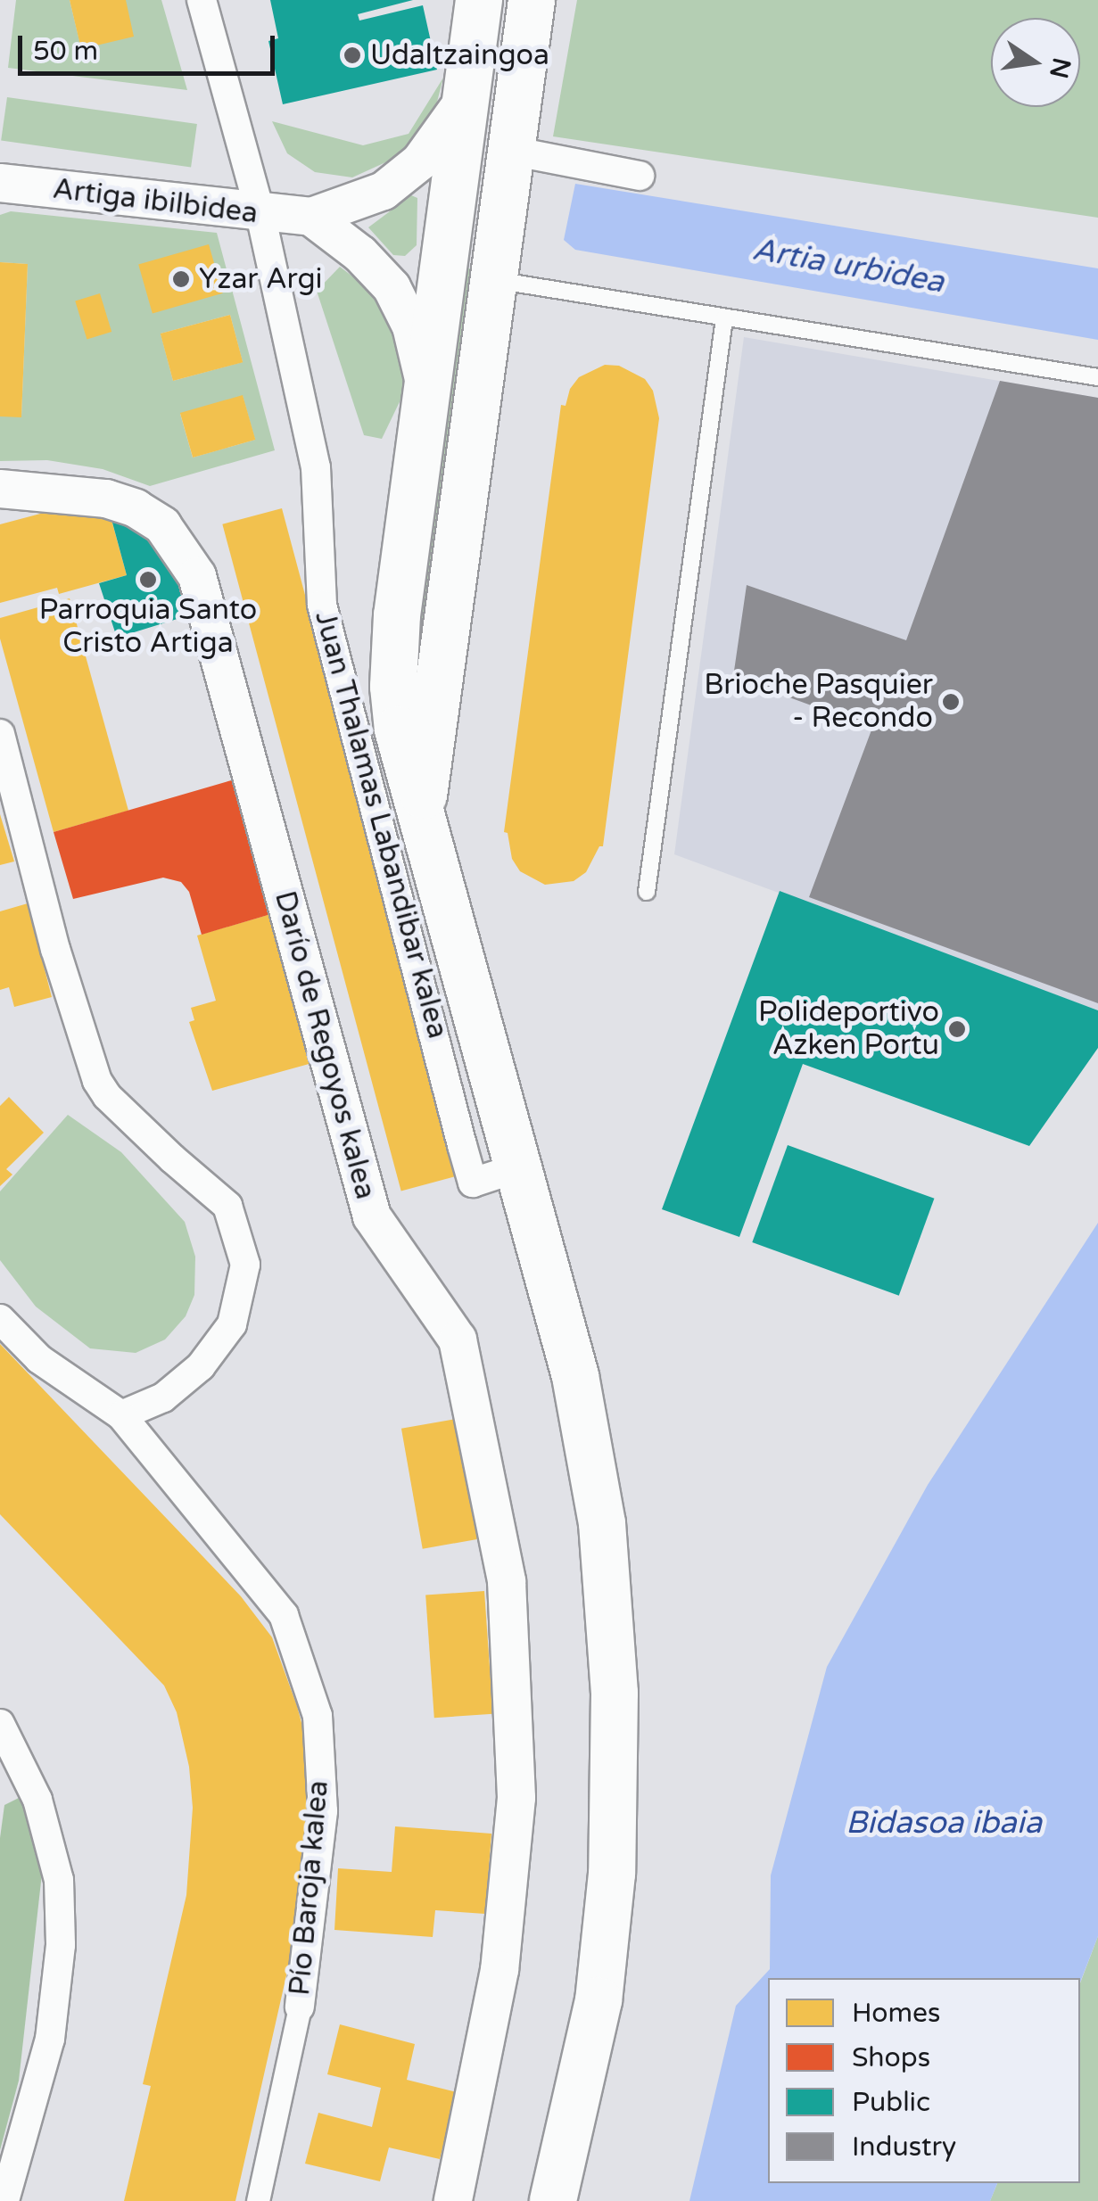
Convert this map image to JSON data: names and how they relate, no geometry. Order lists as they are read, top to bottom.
{
  "streets": {
    "main road": ["Juan Thalamas Labandibar kalea"],
    "street": ["Artiga ibilbidea", "Darío de Regoyos kalea", "Pío Baroja kalea"]
  },
  "crossings": [
    ["Artiga ibilbidea", "Juan Thalamas Labandibar kalea"]
  ],
  "water": ["Artia urbidea", "Bidasoa ibaia"],
  "places": [
    "Udaltzaingoa",
    "Yzar Argi",
    "Parroquia Santo Cristo Artiga",
    "Brioche Pasquier - Recondo",
    "Polideportivo Azken Portu"
  ],
  "legend": [
    "Homes",
    "Shops",
    "Public",
    "Industry"
  ],
  "scale_bar": "50 m",
  "north": "right"
}
